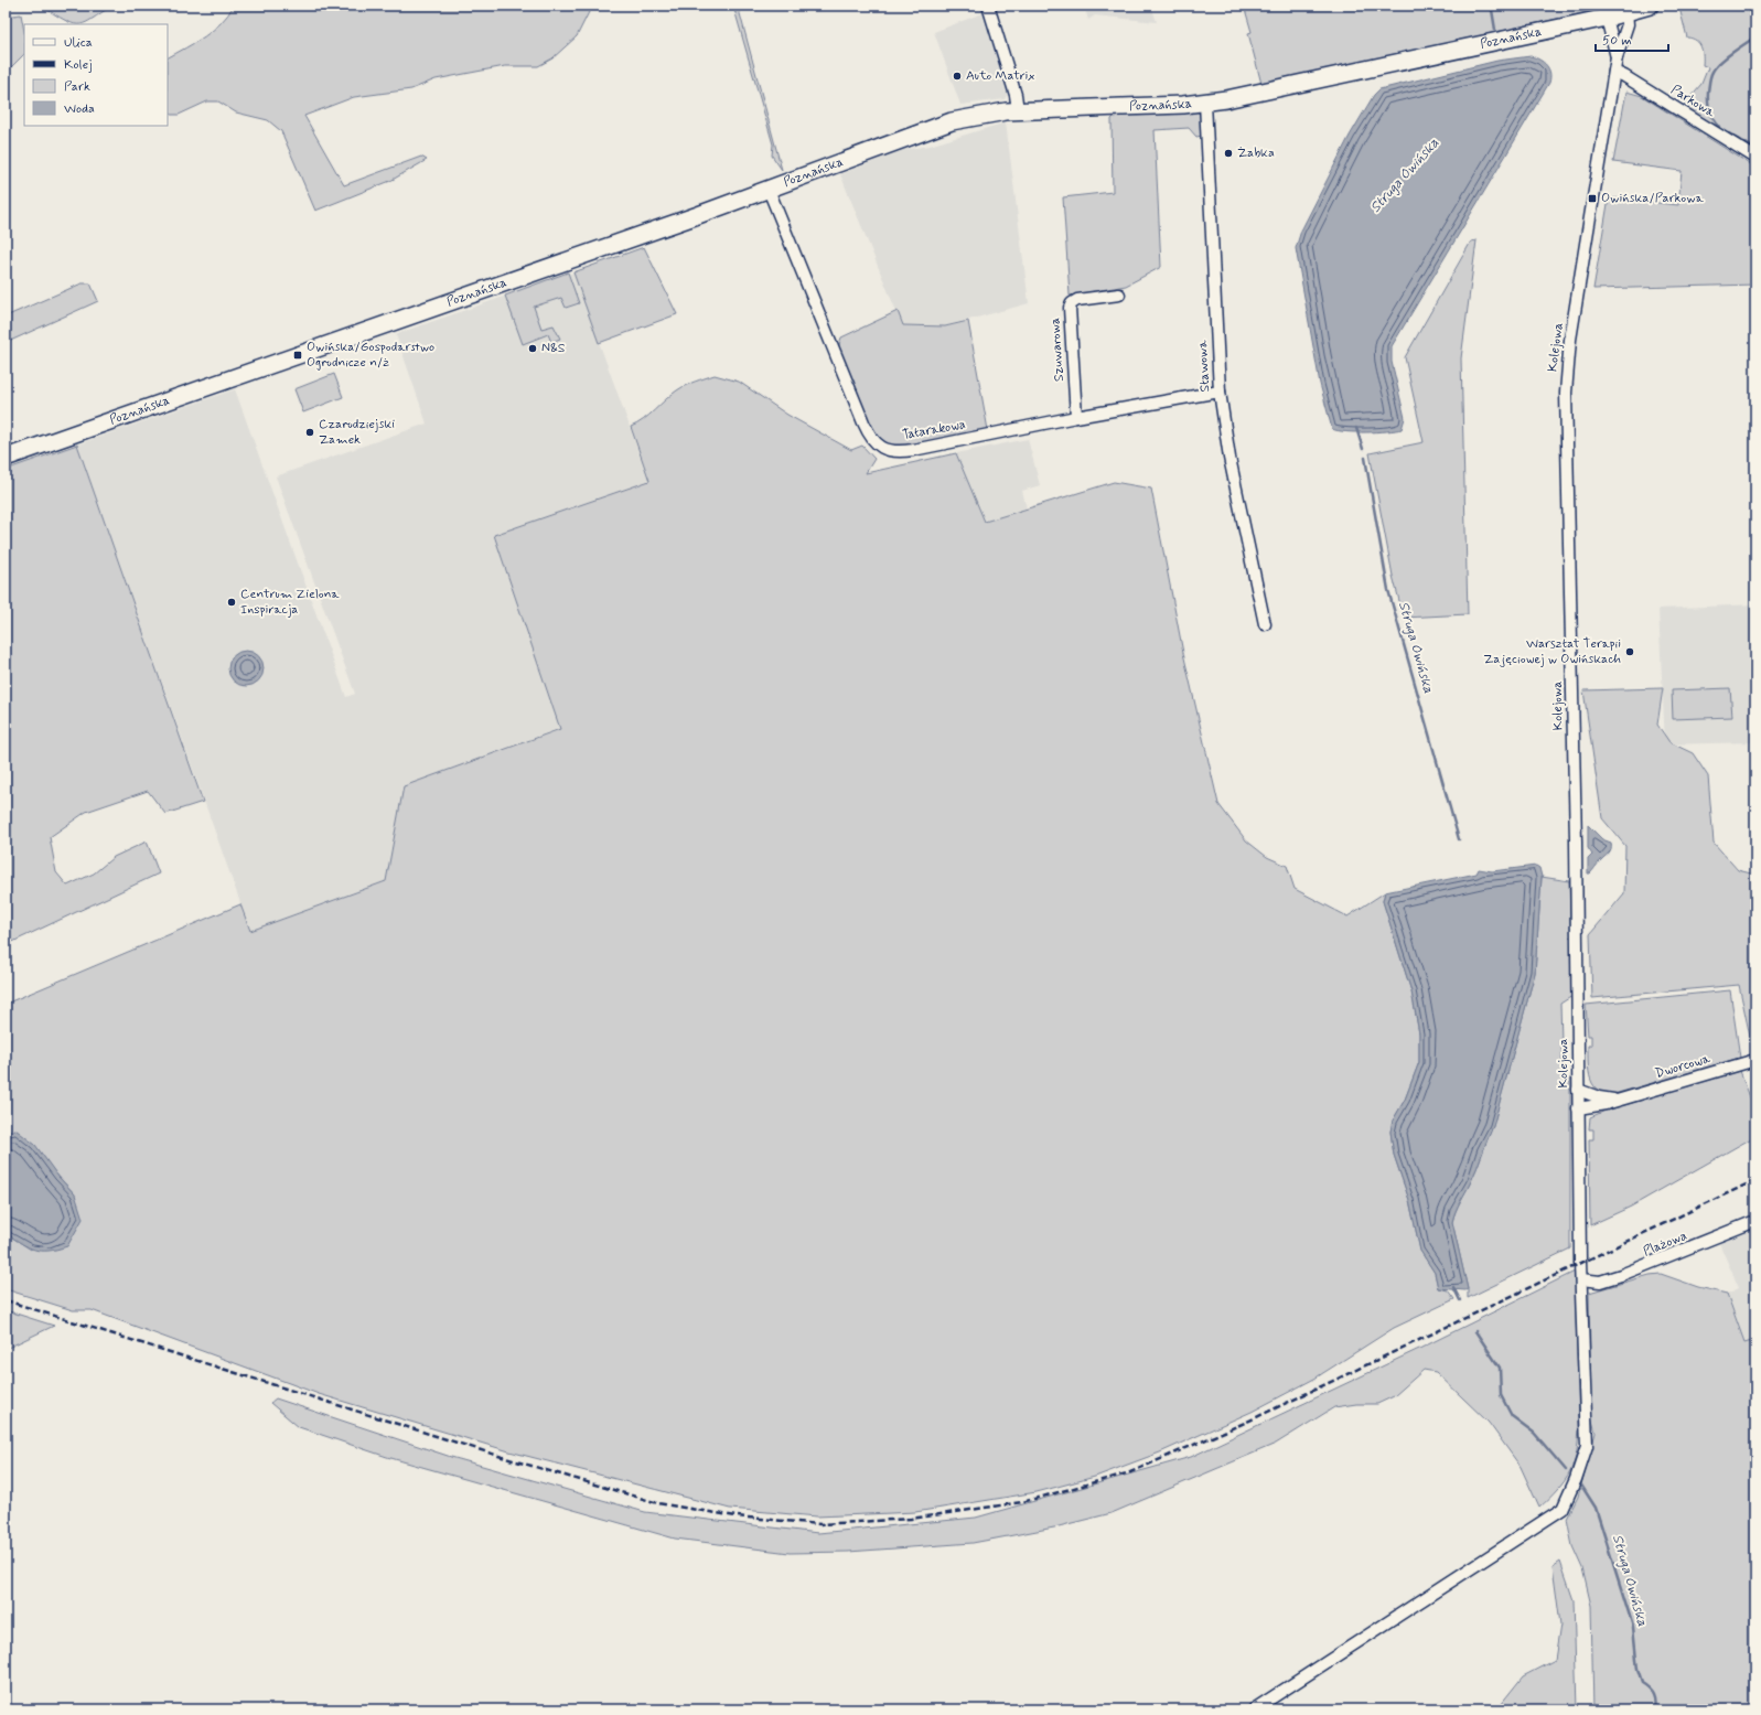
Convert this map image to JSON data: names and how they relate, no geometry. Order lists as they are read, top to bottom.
{
  "streets": {
    "main road": ["Poznańska"],
    "street": [
      "Parkowa",
      "Kolejowa",
      "Szuwarowa",
      "Stawowa",
      "Tatarakowa",
      "Dworcowa",
      "Plażowa"
    ]
  },
  "crossings": [
    ["Poznańska", "Kolejowa"],
    ["Poznańska", "Stawowa"],
    ["Poznańska", "Tatarakowa"],
    ["Parkowa", "Kolejowa"],
    ["Kolejowa", "Dworcowa"],
    ["Kolejowa", "Plażowa"],
    ["Szuwarowa", "Tatarakowa"],
    ["Stawowa", "Tatarakowa"]
  ],
  "water": ["Struga Owińska"],
  "places": {
    "other": [
      "Auto Matrix",
      "Żabka",
      "N&S",
      "Czarodziejski Zamek",
      "Centrum Zielona Inspiracja",
      "Warsztat Terapii Zajęciowej w Owińskach"
    ],
    "transit": ["Owińska/Parkowa", "Owińska/Gospodarstwo Ogrodnicze n/ż"]
  },
  "legend": [
    "Ulica",
    "Kolej",
    "Park",
    "Woda"
  ],
  "scale_bar": "50 m"
}
